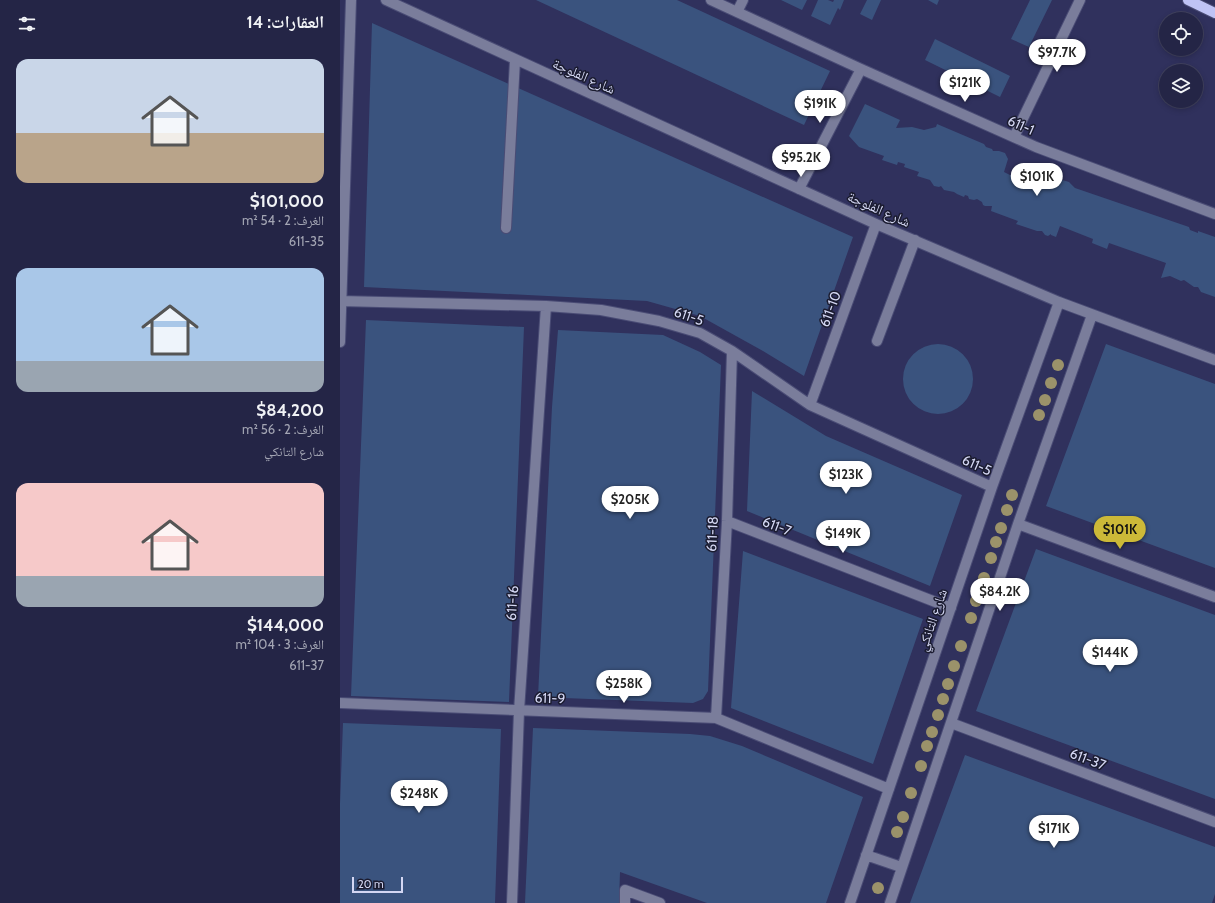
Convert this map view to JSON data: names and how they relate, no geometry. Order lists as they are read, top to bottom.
{
  "streets": {
    "street": [
      "شارع الفلوجة",
      "611-1",
      "611-10",
      "611-5",
      "611-7",
      "611-18",
      "611-16",
      "شارع التانكي",
      "611-9",
      "611-37"
    ]
  },
  "crossings": [
    ["شارع الفلوجة", "611-10"],
    ["شارع الفلوجة", "شارع التانكي"],
    ["611-10", "611-5"],
    ["611-5", "611-18"],
    ["611-5", "611-16"],
    ["611-5", "شارع التانكي"],
    ["611-7", "611-18"],
    ["611-7", "شارع التانكي"],
    ["611-18", "611-9"],
    ["611-16", "611-9"],
    ["شارع التانكي", "611-9"]
  ],
  "scale_bar": "20 m",
  "page": {
    "heading": "العقارات: 14",
    "price": [
      "$97.7K",
      "$121K",
      "$191K",
      "$95.2K",
      "$101K",
      "$123K",
      "$205K",
      "$101K",
      "$149K",
      "$84.2K",
      "$144K",
      "$258K",
      "$248K",
      "$171K"
    ],
    "list": [
      {
        "name": "$101,000",
        "note": "الغرف: 2 · 54 m² · 611-35"
      },
      {
        "name": "$84,200",
        "note": "الغرف: 2 · 56 m² · شارع التانكي"
      },
      {
        "name": "$144,000",
        "note": "الغرف: 3 · 104 m² · 611-37"
      }
    ],
    "scale": "20 m"
  }
}
